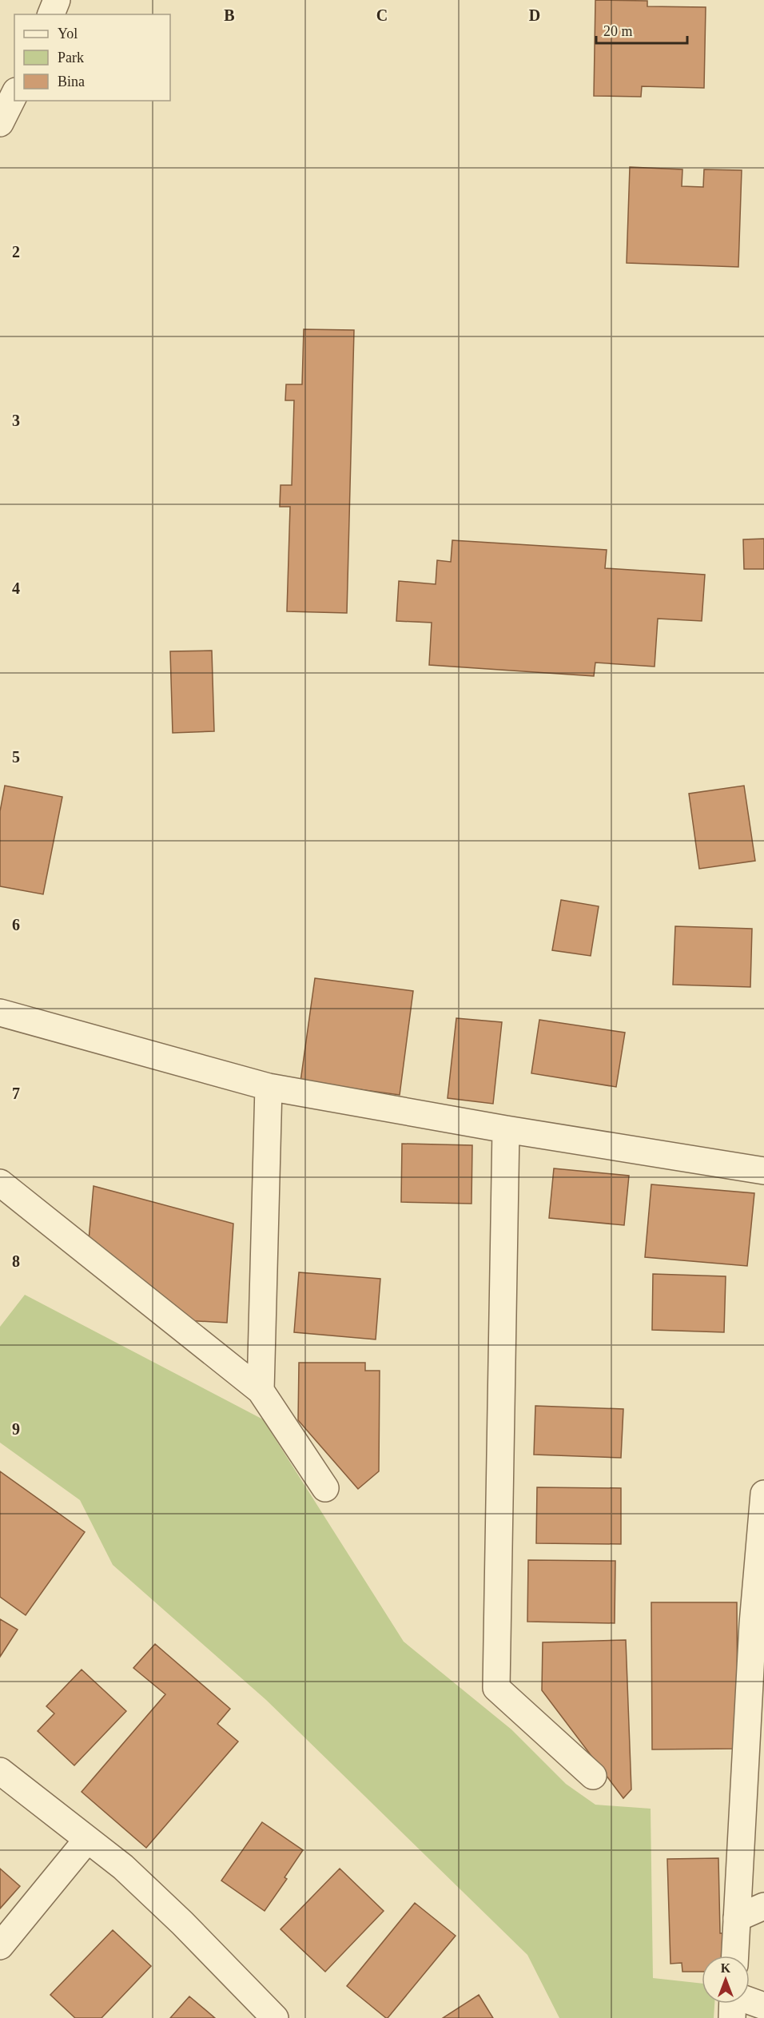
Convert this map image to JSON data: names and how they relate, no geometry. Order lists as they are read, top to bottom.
{
  "legend": ["Yol", "Park", "Bina"],
  "scale_bar": "20 m",
  "north": "top",
  "grid": {
    "columns": ["B", "C", "D"],
    "rows": [
      "2",
      "3",
      "4",
      "5",
      "6",
      "7",
      "8",
      "9"
    ]
  }
}
